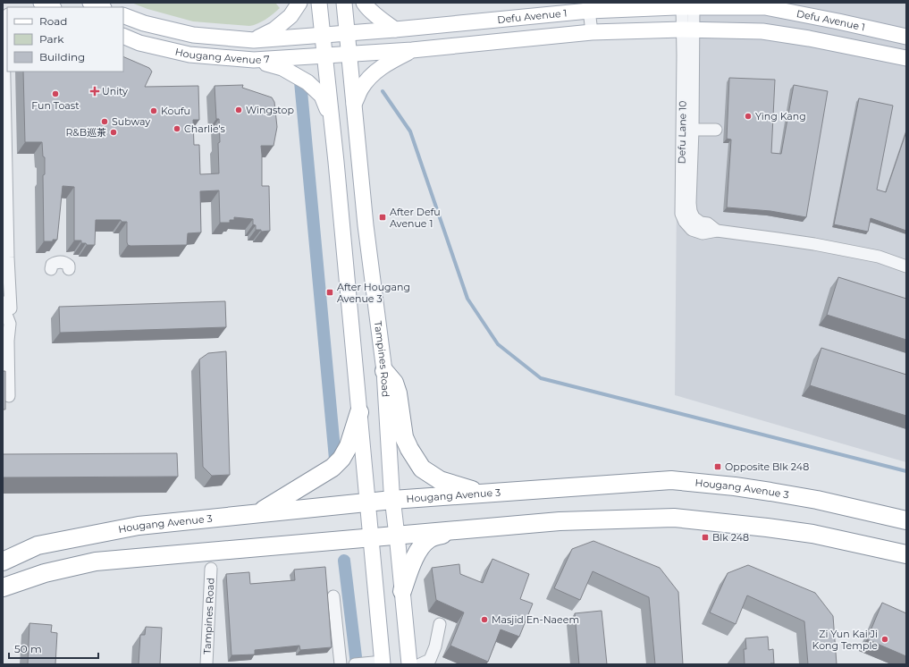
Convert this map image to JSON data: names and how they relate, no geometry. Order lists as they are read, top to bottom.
{
  "streets": {
    "highway": ["Hougang Avenue 3"],
    "main road": ["Defu Avenue 1", "Hougang Avenue 7", "Tampines Road"],
    "street": ["Defu Lane 10"]
  },
  "crossings": [
    ["Defu Avenue 1", "Defu Lane 10"],
    ["Defu Avenue 1", "Tampines Road"],
    ["Tampines Road", "Hougang Avenue 3"]
  ],
  "places": {
    "health": ["Unity"],
    "other": [
      "Fun Toast",
      "Wingstop",
      "Koufu",
      "Ying Kang",
      "Subway",
      "Charlie's",
      "R&B巡茶",
      "Masjid En-Naeem",
      "Zi Yun Kai Ji Kong Temple"
    ],
    "transit": [
      "After Defu Avenue 1",
      "After Hougang Avenue 3",
      "Opposite Blk 248",
      "Blk 248"
    ]
  },
  "legend": ["Road", "Park", "Building"],
  "scale_bar": "50 m"
}
